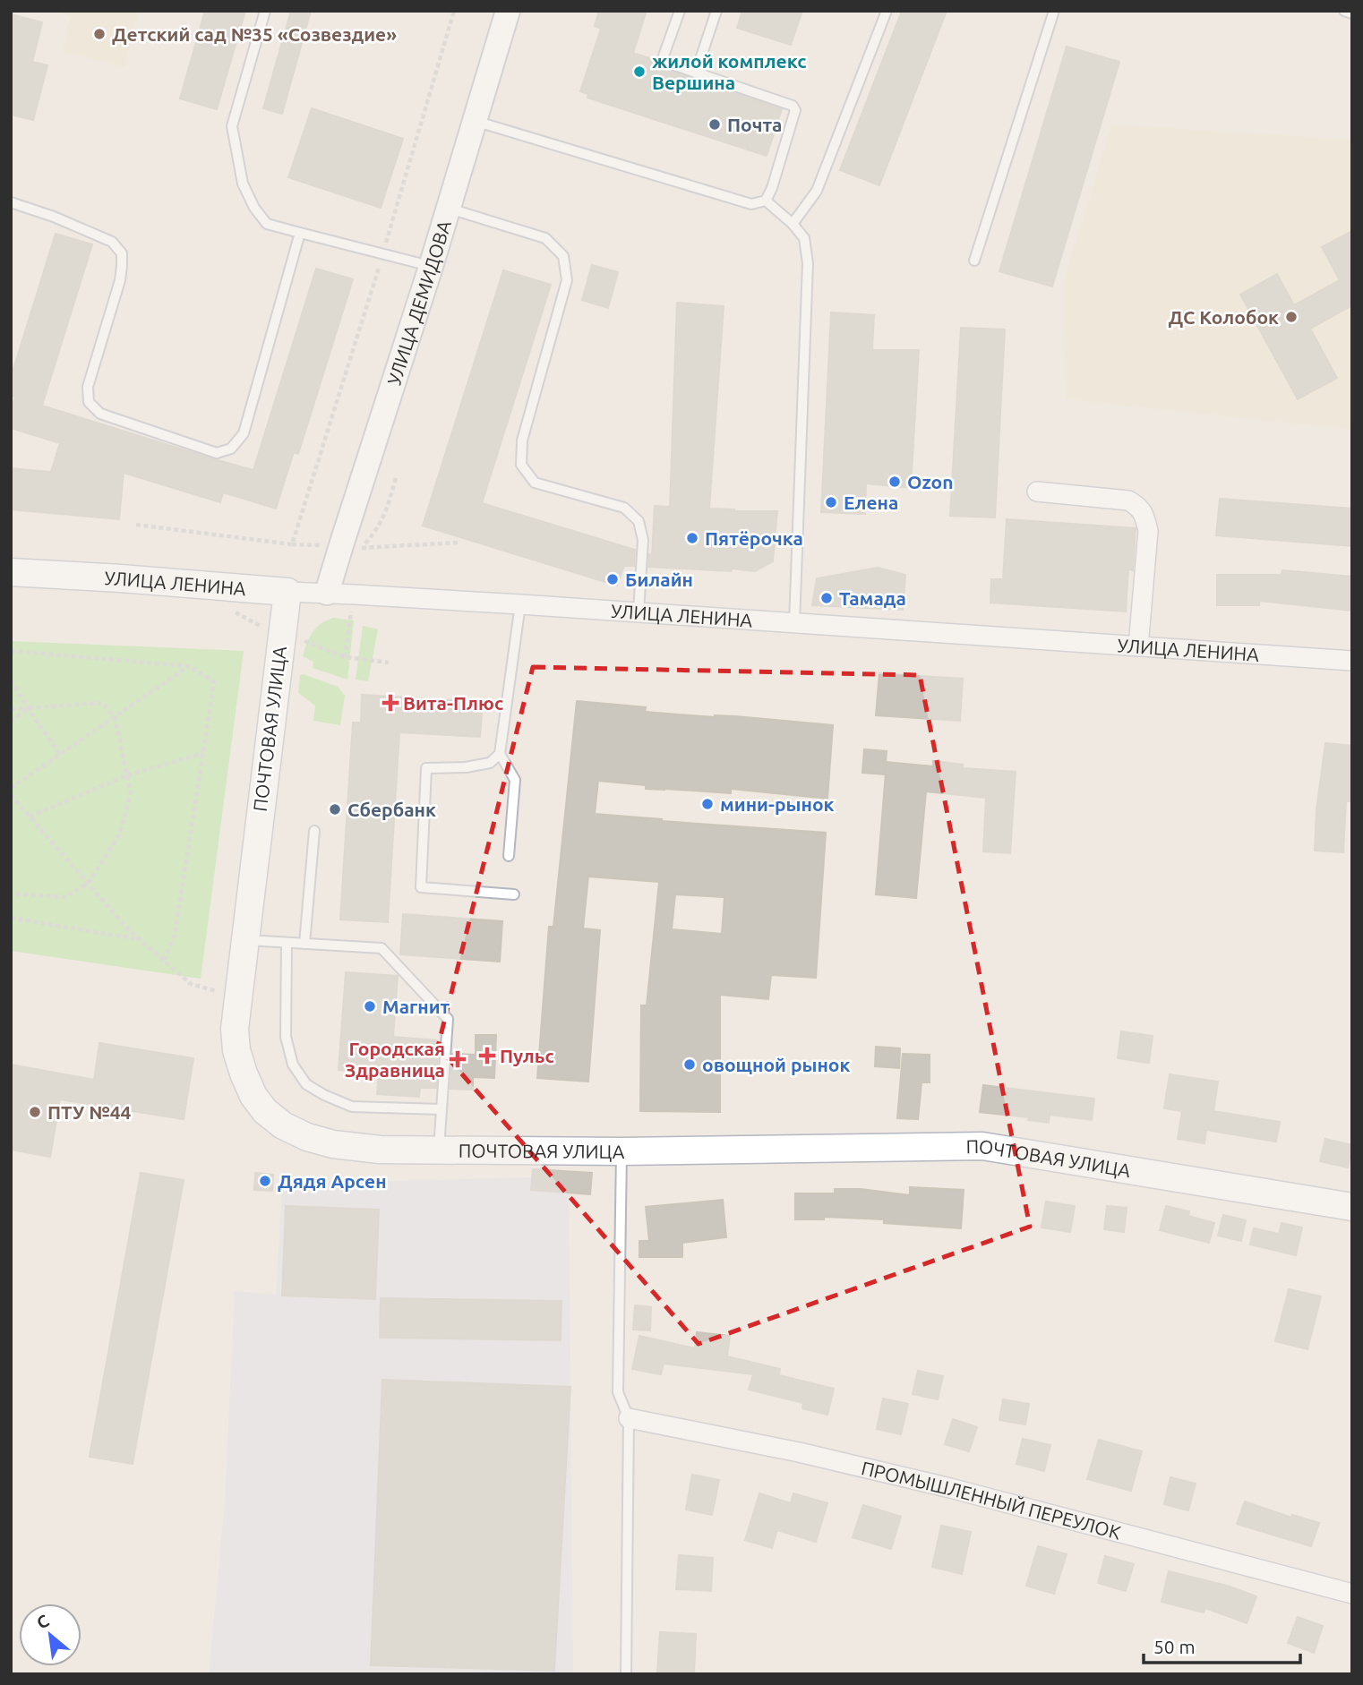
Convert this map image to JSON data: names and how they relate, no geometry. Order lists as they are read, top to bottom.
{
  "streets": {
    "main road": ["УЛИЦА ЛЕНИНА", "ПОЧТОВАЯ УЛИЦА"],
    "street": ["УЛИЦА ДЕМИДОВА", "ПРОМЫШЛЕННЫЙ ПЕРЕУЛОК"]
  },
  "crossings": [
    ["УЛИЦА ДЕМИДОВА", "УЛИЦА ЛЕНИНА"],
    ["УЛИЦА ЛЕНИНА", "ПОЧТОВАЯ УЛИЦА"]
  ],
  "places": {
    "other": [
      "Детский сад №35 «Созвездие»",
      "жилой комплекс Вершина",
      "Почта",
      "ДС Колобок",
      "Ozon",
      "Елена",
      "Пятёрочка",
      "Билайн",
      "Тамада",
      "мини-рынок",
      "Сбербанк",
      "Магнит",
      "овощной рынок",
      "ПТУ №44",
      "Дядя Арсен"
    ],
    "health": ["Вита-Плюс", "Пульс", "Городская Здравница"]
  },
  "scale_bar": "50 m",
  "north": "top left"
}
